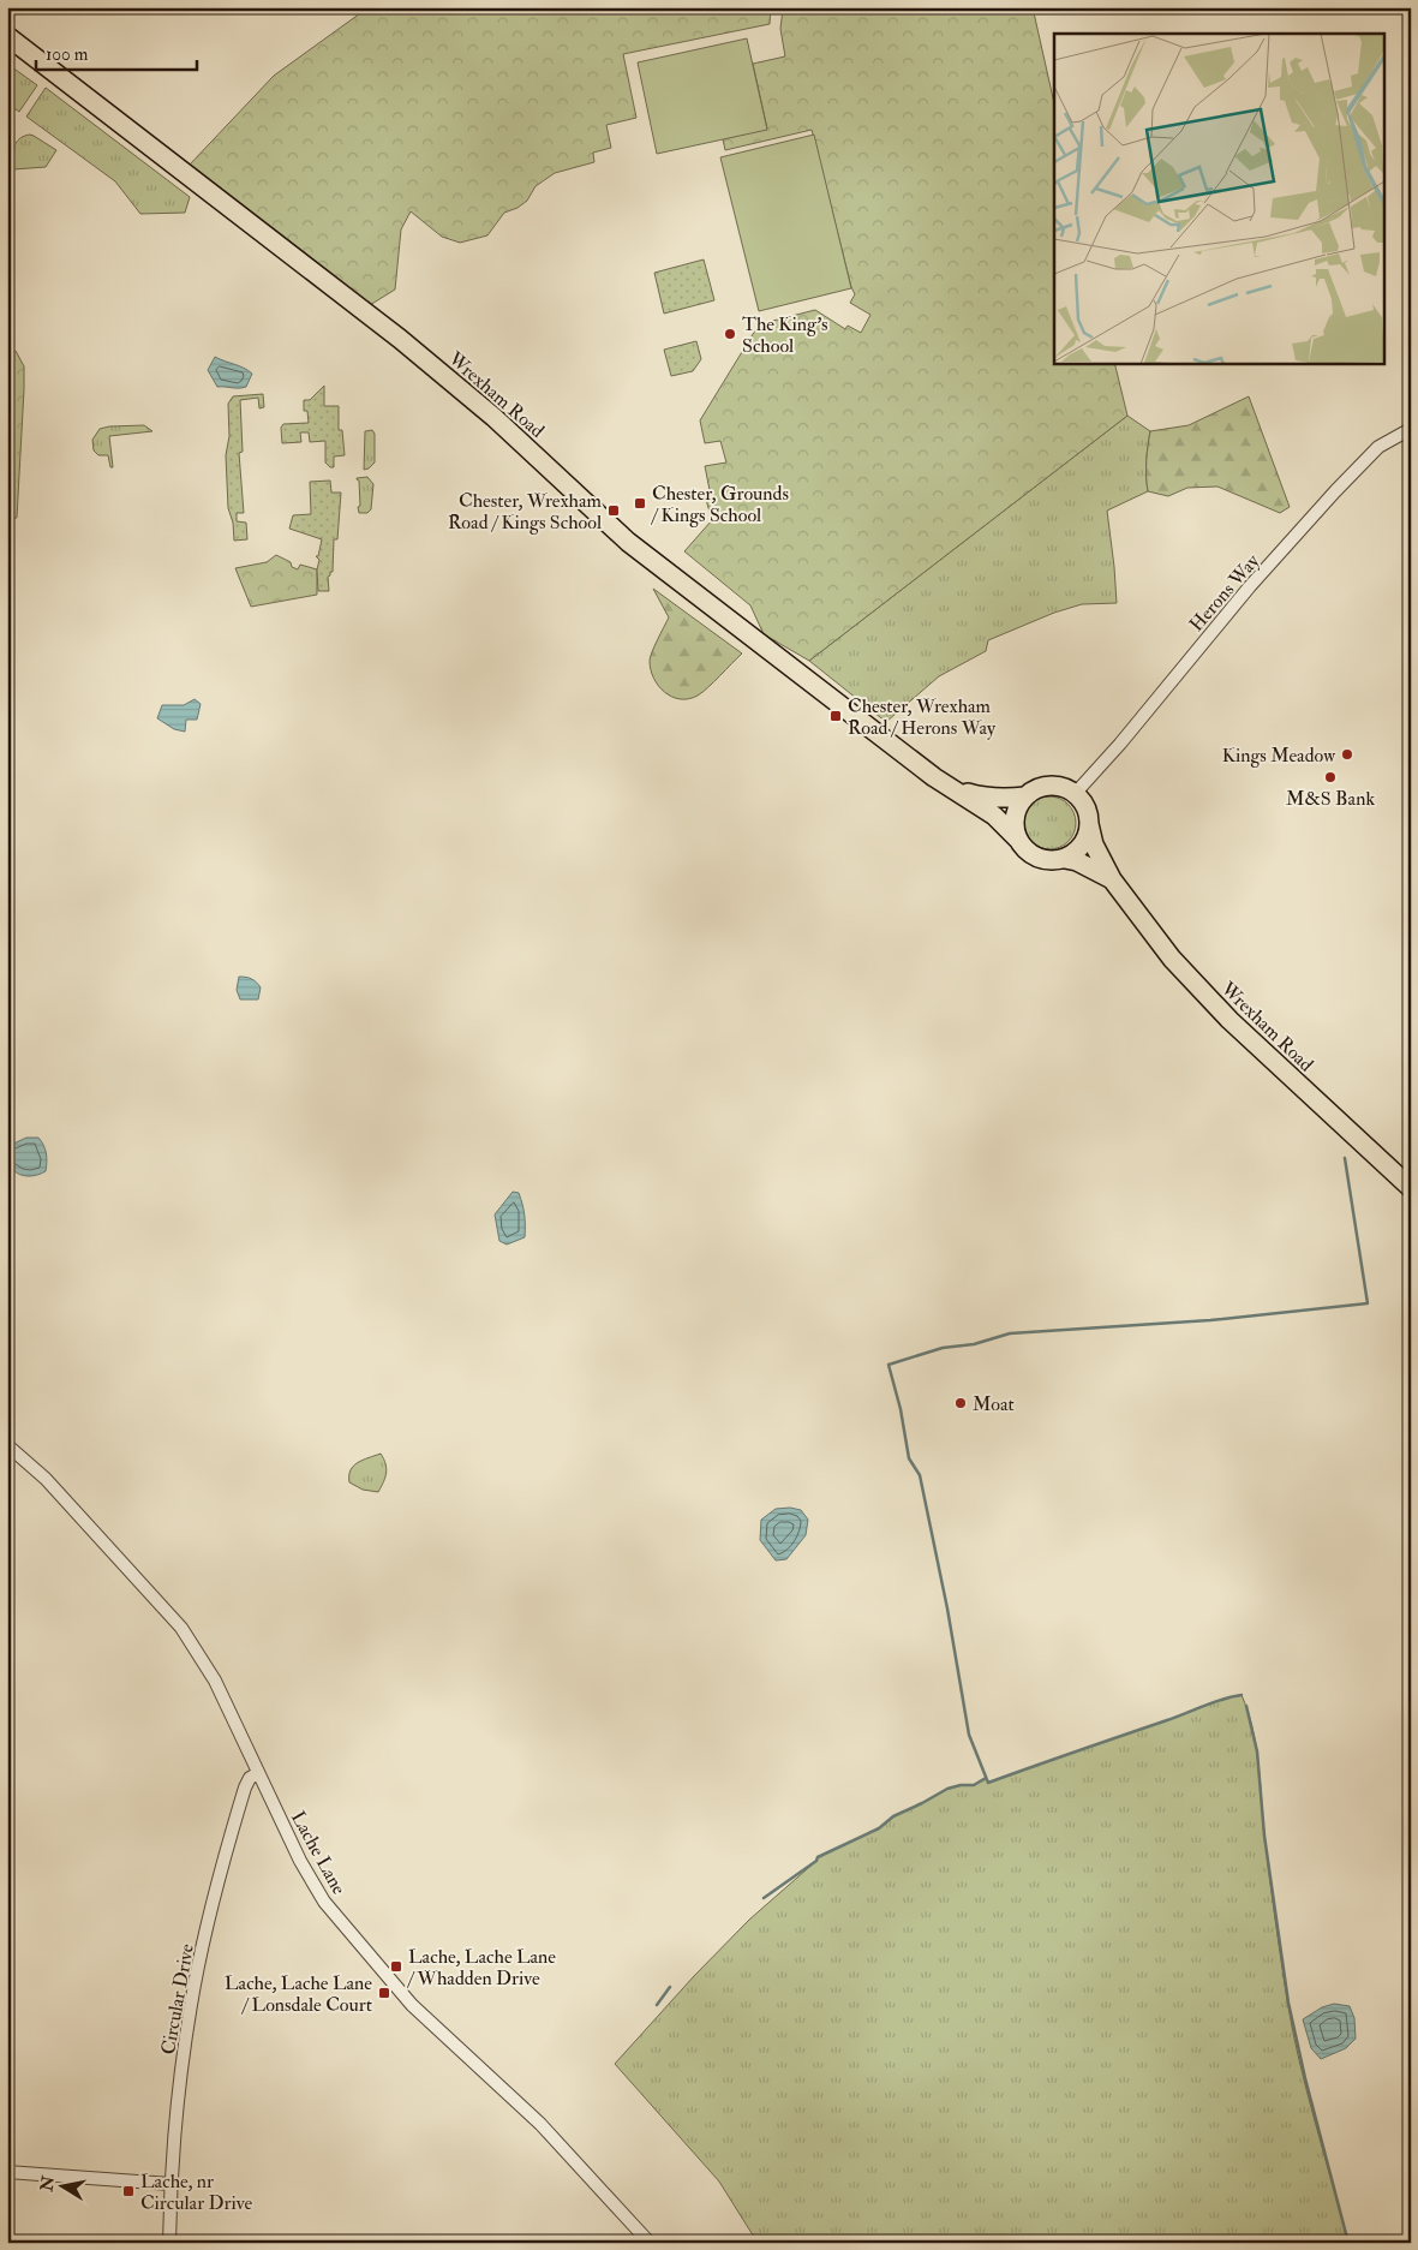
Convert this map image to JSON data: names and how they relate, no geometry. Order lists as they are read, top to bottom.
{
  "streets": {
    "highway": ["Wrexham Road"],
    "street": ["Herons Way", "Lache Lane", "Circular Drive"]
  },
  "crossings": [
    ["Wrexham Road", "Herons Way"],
    ["Lache Lane", "Circular Drive"]
  ],
  "places": {
    "other": [
      "The King's School",
      "Kings Meadow",
      "M&S Bank",
      "Moat"
    ],
    "transit": [
      "Chester, Grounds / Kings School",
      "Chester, Wrexham Road / Kings School",
      "Chester, Wrexham Road / Herons Way",
      "Lache, Lache Lane / Whadden Drive",
      "Lache, Lache Lane / Lonsdale Court",
      "Lache, nr Circular Drive"
    ]
  },
  "scale_bar": "100 m",
  "north": "left"
}
